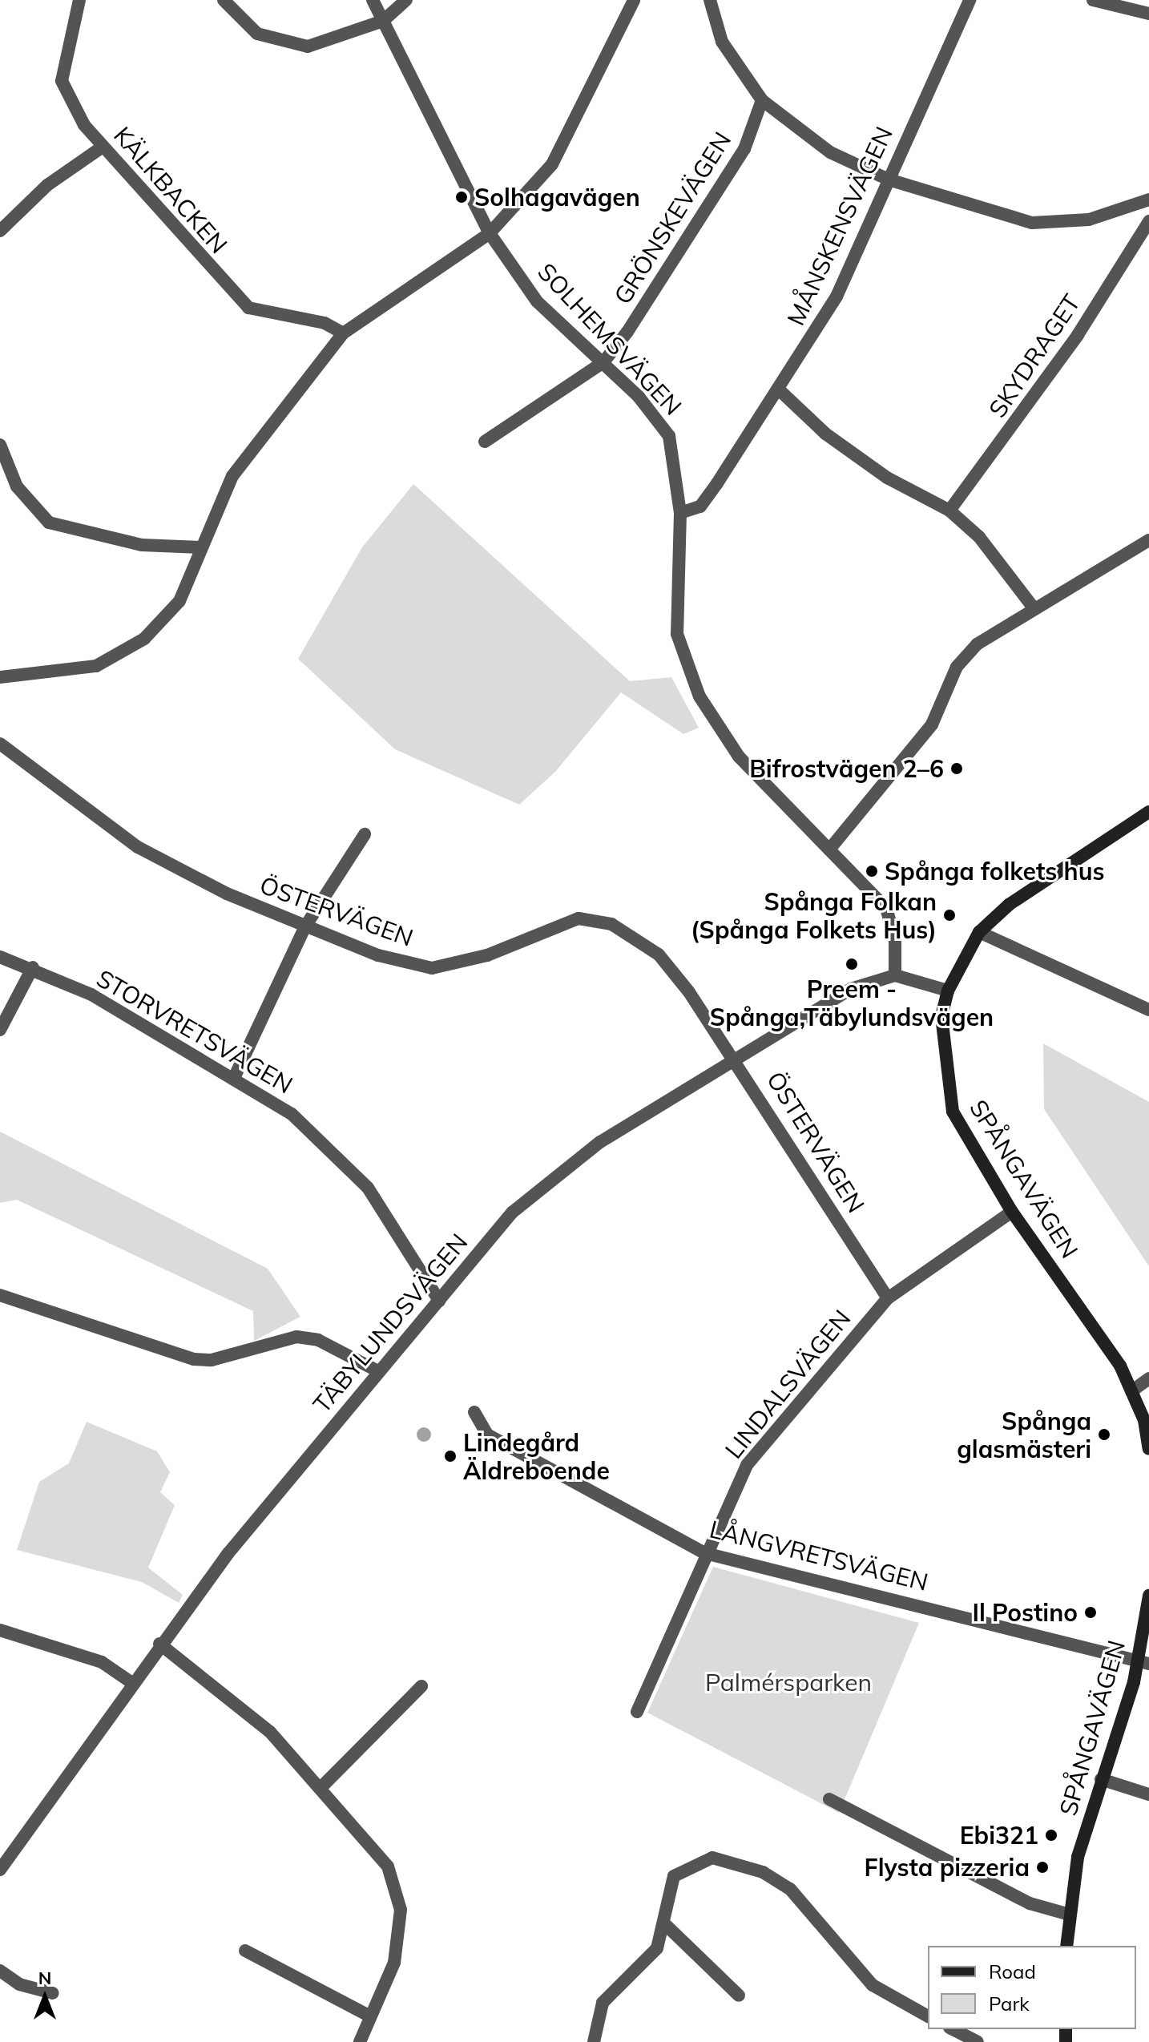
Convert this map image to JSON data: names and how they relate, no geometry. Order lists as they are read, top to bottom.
{
  "streets": {
    "street": [
      "KÄLKBACKEN",
      "GRÖNSKEVÄGEN",
      "MÅNSKENSVÄGEN",
      "SOLHEMSVÄGEN",
      "SKYDRAGET",
      "ÖSTERVÄGEN",
      "STORVRETSVÄGEN",
      "SPÅNGAVÄGEN",
      "TÄBYLUNDSVÄGEN",
      "LINDALSVÄGEN",
      "LÅNGVRETSVÄGEN"
    ]
  },
  "crossings": [
    ["GRÖNSKEVÄGEN", "SOLHEMSVÄGEN"],
    ["MÅNSKENSVÄGEN", "SOLHEMSVÄGEN"],
    ["SOLHEMSVÄGEN", "TÄBYLUNDSVÄGEN"],
    ["ÖSTERVÄGEN", "TÄBYLUNDSVÄGEN"],
    ["ÖSTERVÄGEN", "LINDALSVÄGEN"],
    ["STORVRETSVÄGEN", "TÄBYLUNDSVÄGEN"],
    ["SPÅNGAVÄGEN", "LINDALSVÄGEN"],
    ["SPÅNGAVÄGEN", "LÅNGVRETSVÄGEN"],
    ["LINDALSVÄGEN", "LÅNGVRETSVÄGEN"]
  ],
  "parks": ["Palmérsparken"],
  "places": [
    "Solhagavägen",
    "Bifrostvägen 2–6",
    "Spånga folkets hus",
    "Spånga Folkan (Spånga Folkets Hus)",
    "Preem - Spånga,Täbylundsvägen",
    "Spånga glasmästeri",
    "Lindegård Äldreboende",
    "Il Postino",
    "Ebi321",
    "Flysta pizzeria"
  ],
  "legend": ["Road", "Park"],
  "north": "top"
}
